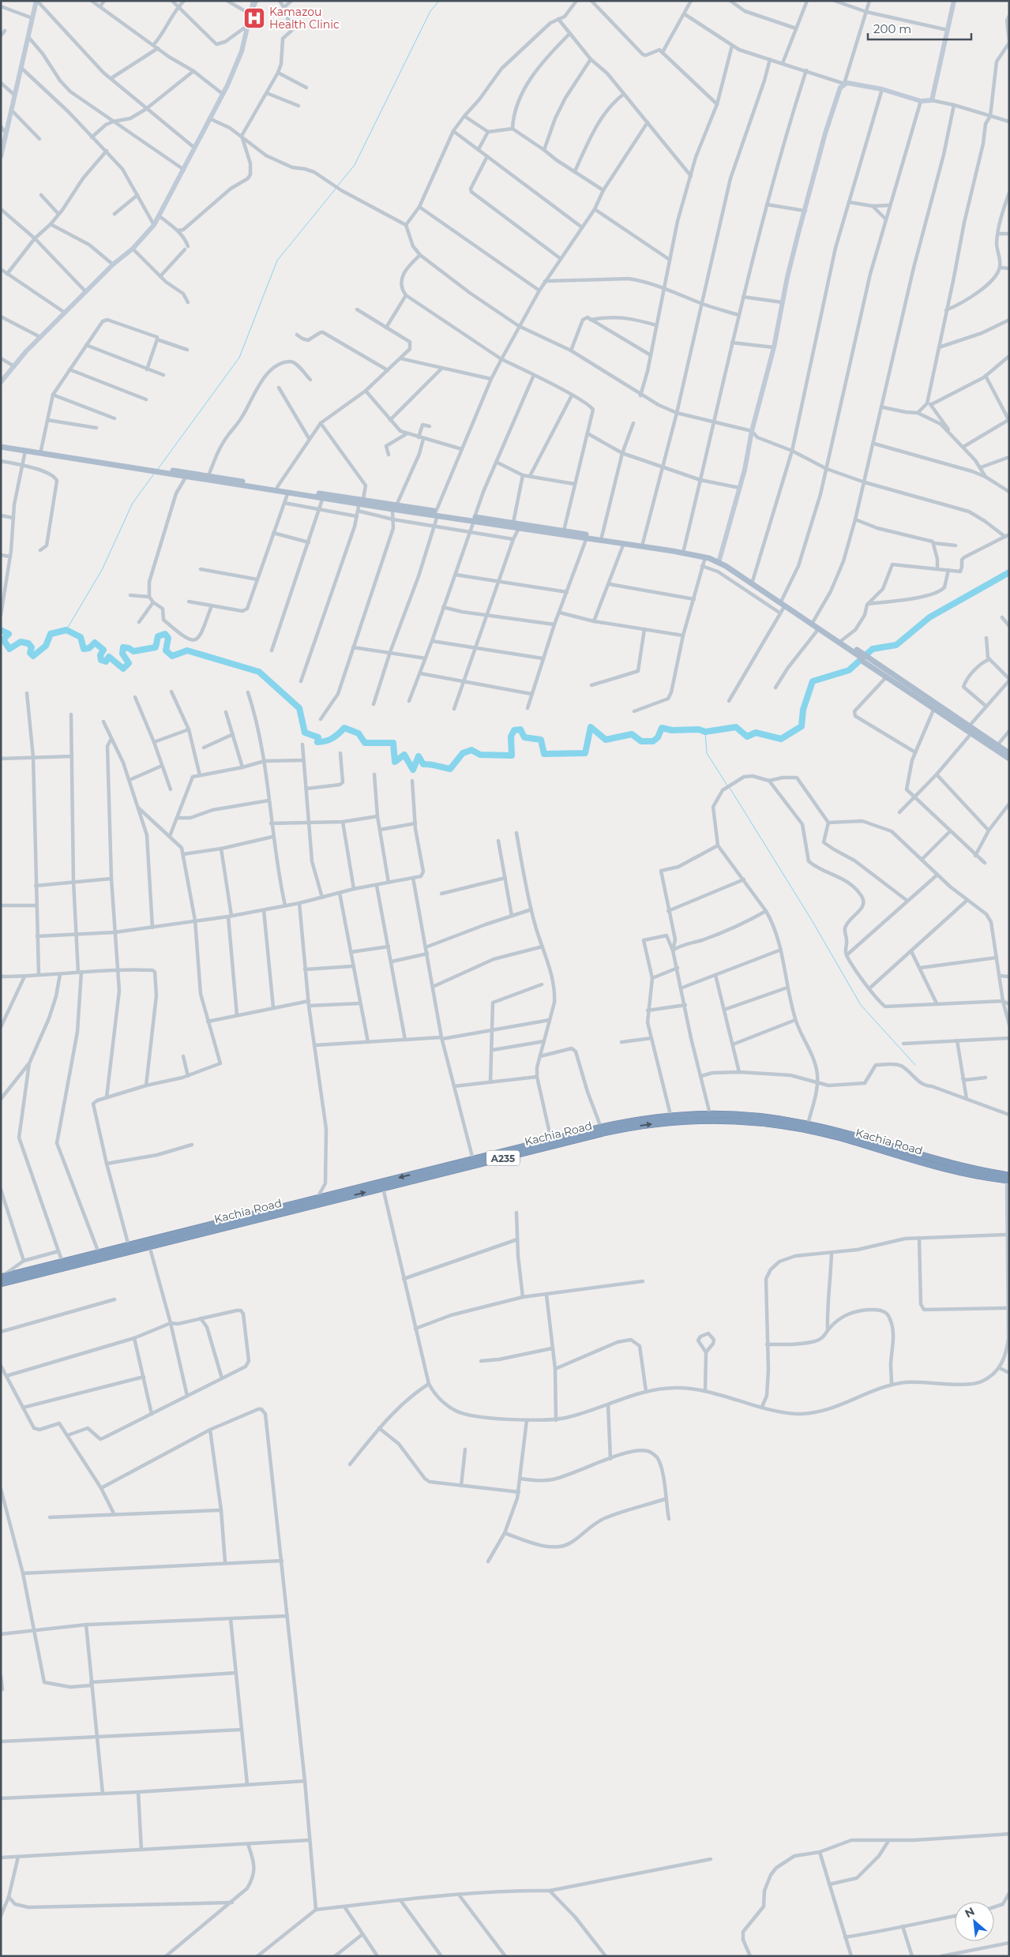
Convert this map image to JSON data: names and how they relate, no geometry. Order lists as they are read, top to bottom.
{
  "streets": {
    "highway": ["Kachia Road", "A235"]
  },
  "places": {
    "hospital": ["Kamazou Health Clinic"]
  },
  "scale_bar": "200 m",
  "north": "top left"
}
